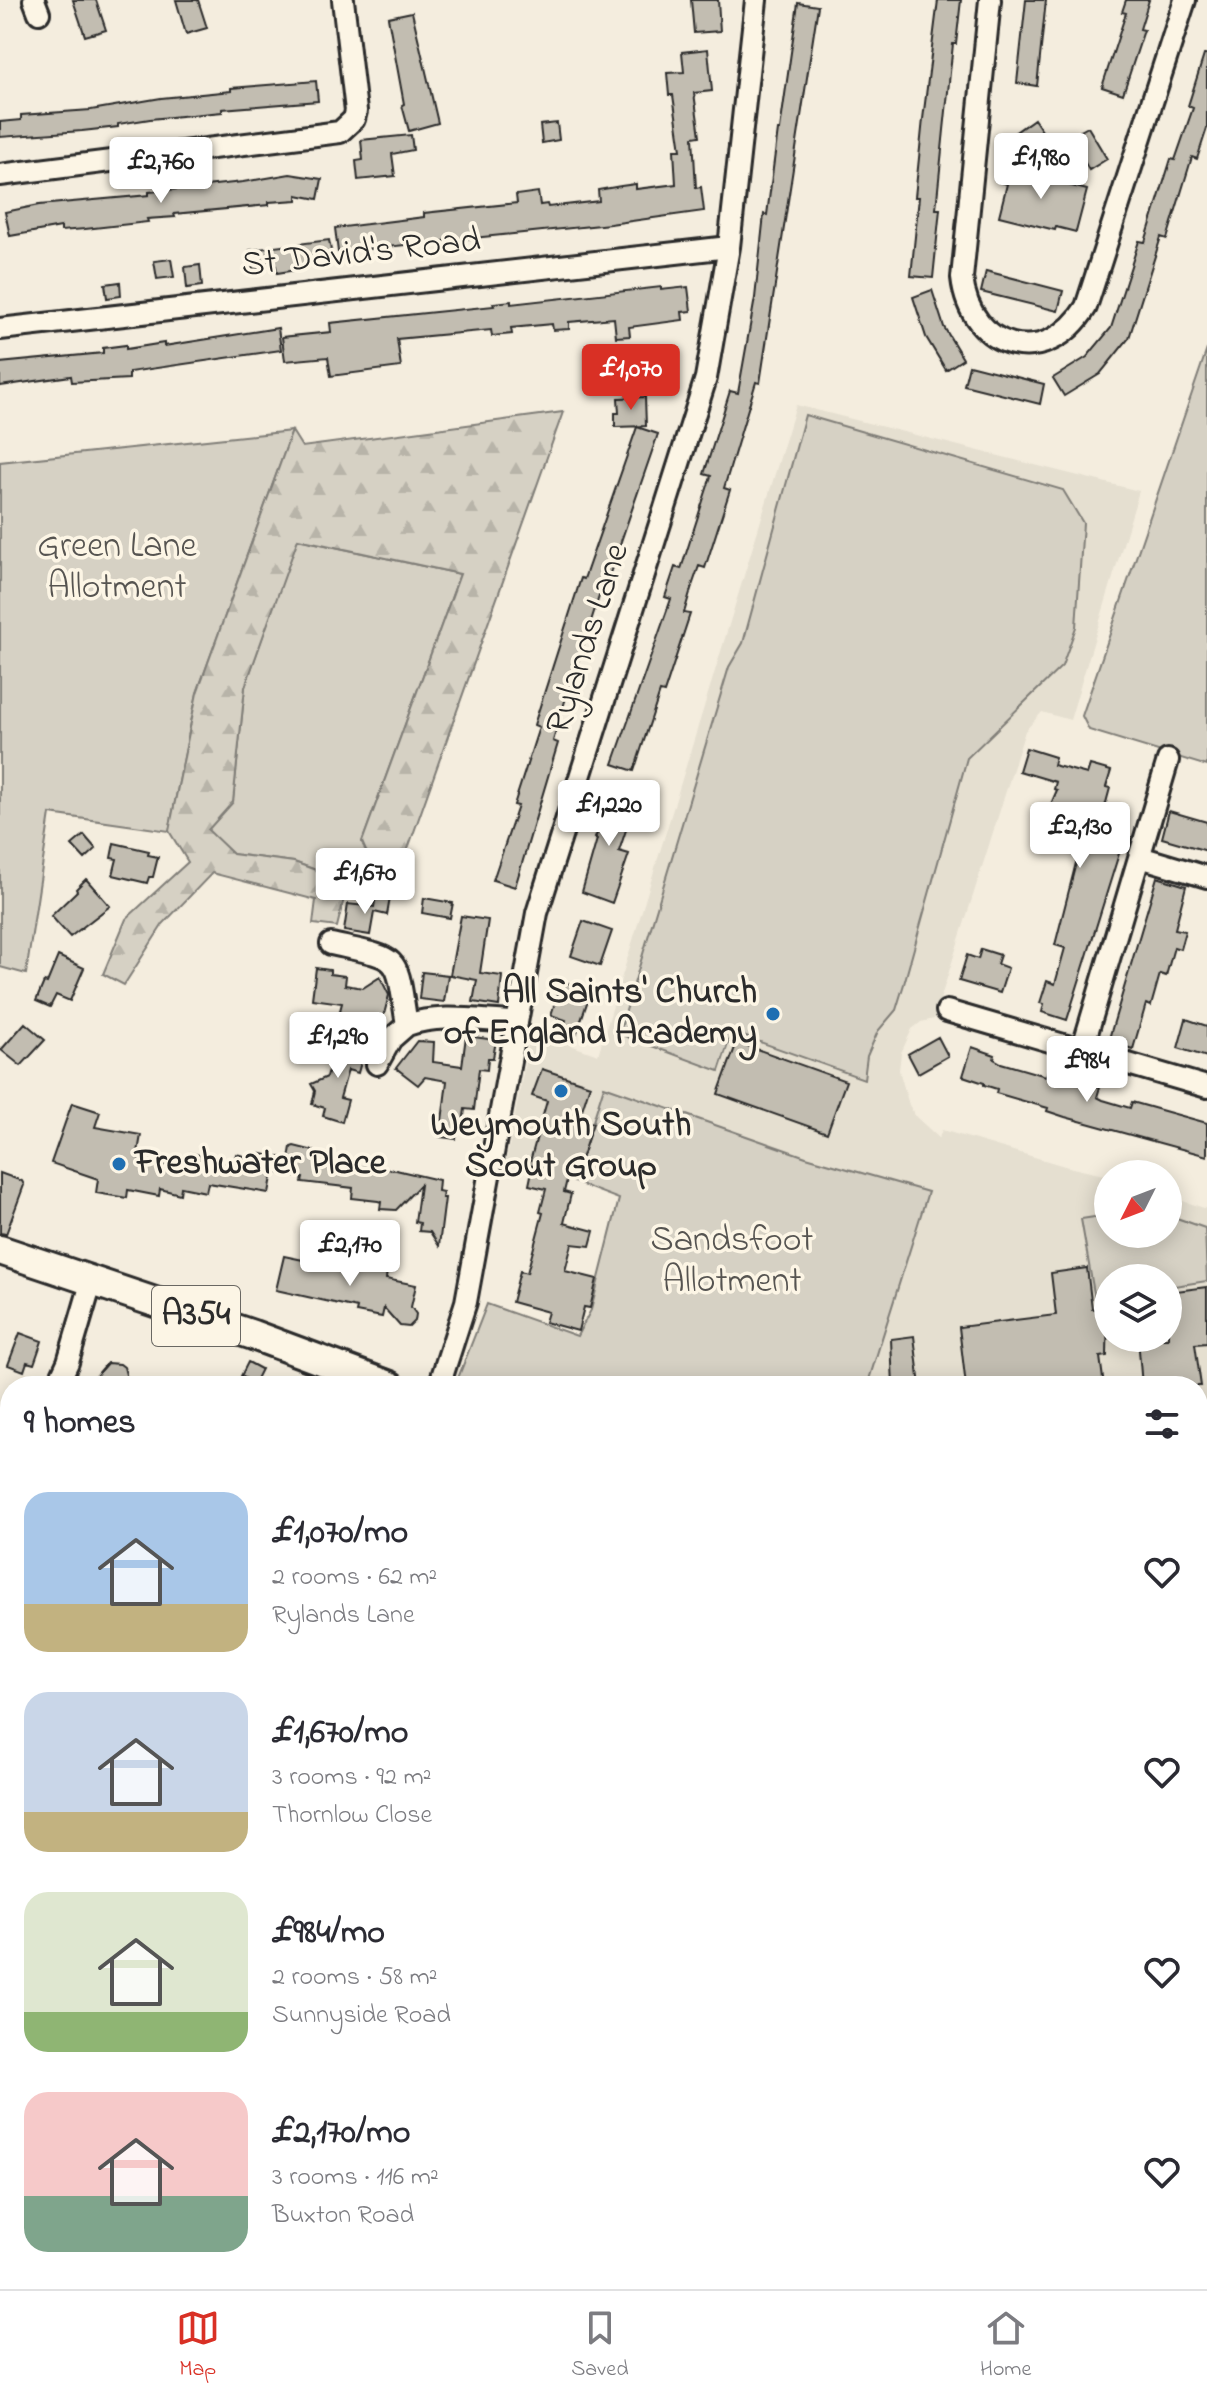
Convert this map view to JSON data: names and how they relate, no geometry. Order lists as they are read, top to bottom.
{
  "streets": {
    "highway": ["A354"],
    "street": ["St David's Road", "Rylands Lane"]
  },
  "crossings": [
    ["St David's Road", "Rylands Lane"]
  ],
  "parks": ["Green Lane Allotment", "Sandsfoot Allotment"],
  "places": ["All Saints' Church of England Academy", "Weymouth South Scout Group", "Freshwater Place"],
  "north": "bottom left",
  "page": {
    "price": [
      "£1,980",
      "£2,760",
      "£1,070",
      "£1,220",
      "£2,130",
      "£1,670",
      "£1,290",
      "£984",
      "£2,170"
    ],
    "heading": "9 homes",
    "list": [
      {
        "name": "£1,070/mo",
        "note": "2 rooms · 62 m² · Rylands Lane"
      },
      {
        "name": "£1,670/mo",
        "note": "3 rooms · 92 m² · Thornlow Close"
      },
      {
        "name": "£984/mo",
        "note": "2 rooms · 58 m² · Sunnyside Road"
      },
      {
        "name": "£2,170/mo",
        "note": "3 rooms · 116 m² · Buxton Road"
      }
    ],
    "tabs": ["Map", "Saved", "Home"]
  }
}
